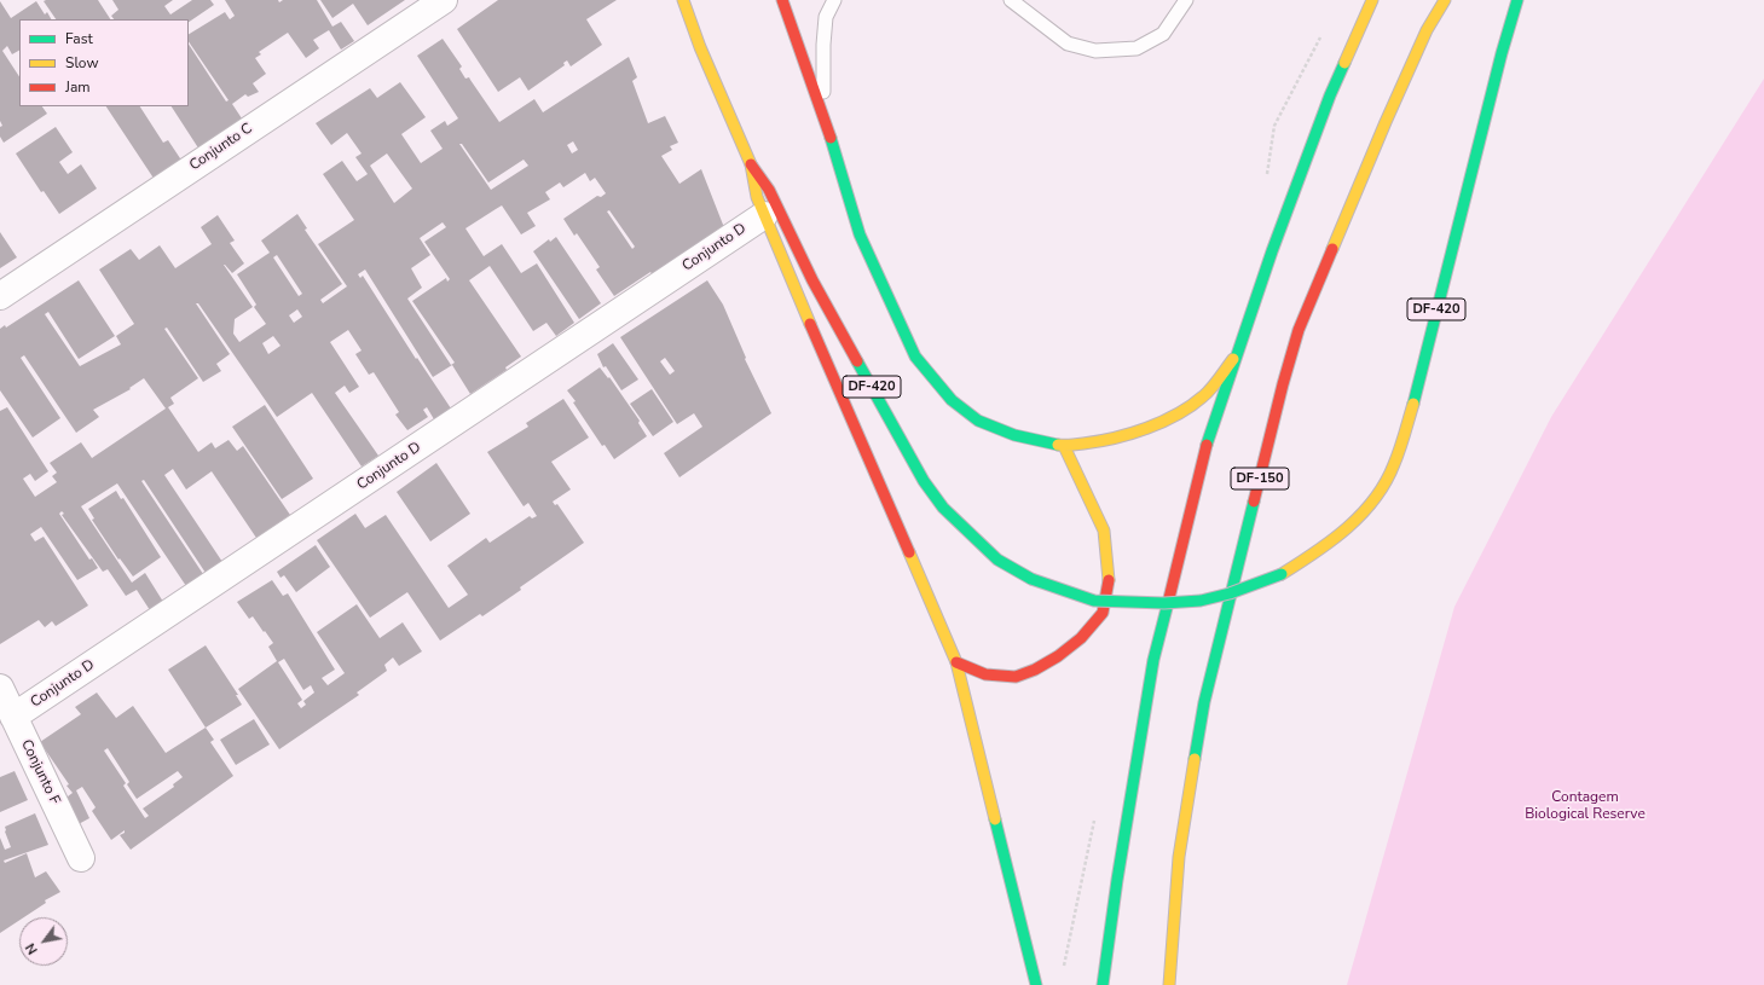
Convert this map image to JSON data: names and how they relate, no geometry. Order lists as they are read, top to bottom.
{
  "streets": {
    "main road": ["DF-420", "DF-150"],
    "street": ["Conjunto C", "Conjunto D", "Conjunto F"]
  },
  "crossings": [
    ["Conjunto D", "DF-420"],
    ["Conjunto D", "Conjunto F"]
  ],
  "parks": ["Contagem Biological Reserve"],
  "legend": ["Fast", "Slow", "Jam"],
  "north": "bottom left"
}
